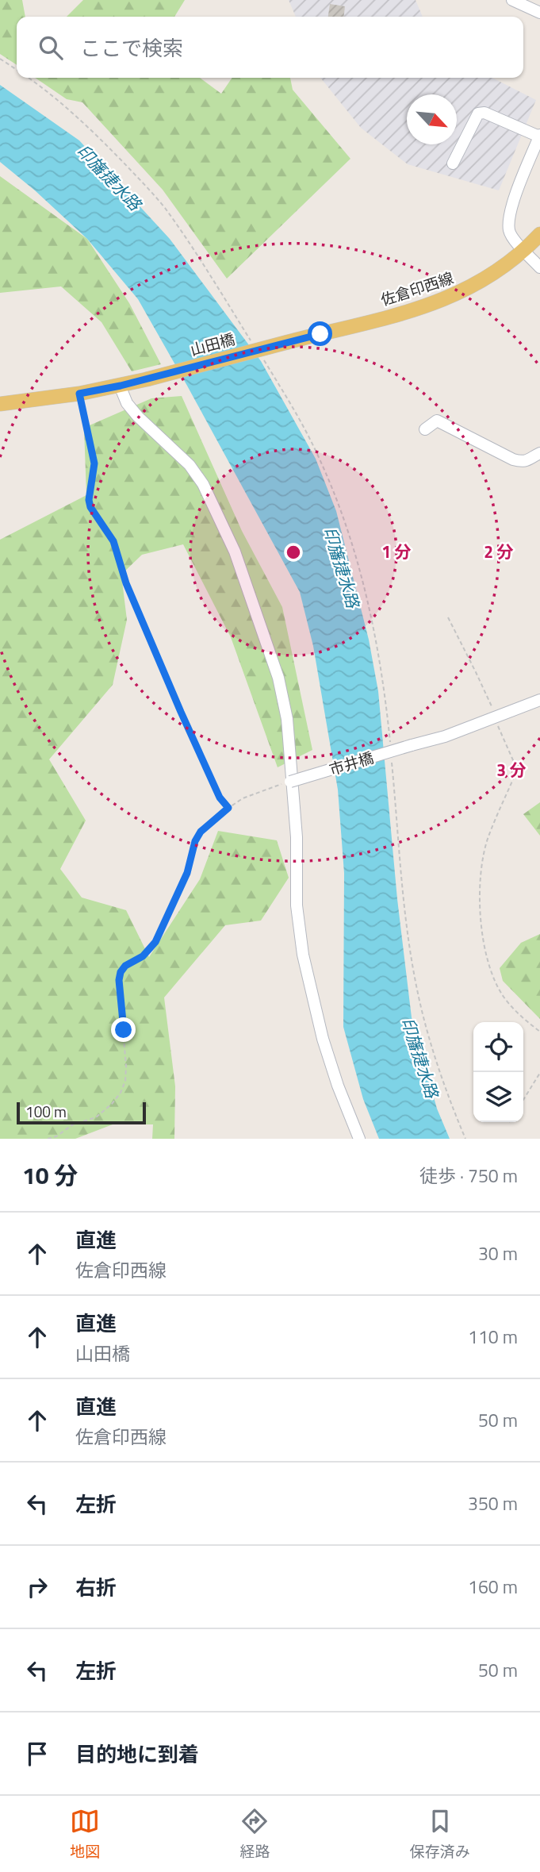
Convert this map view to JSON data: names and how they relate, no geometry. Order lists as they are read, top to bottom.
{
  "streets": {
    "main road": ["佐倉印西線", "山田橋"],
    "street": ["市井橋"]
  },
  "crossings": [
    ["佐倉印西線", "山田橋"]
  ],
  "water": ["印旛捷水路"],
  "scale_bar": "100 m",
  "north": "bottom right",
  "page": {
    "search": "ここで検索",
    "scale": "100 m",
    "heading": ["10 分", "徒歩 · 750 m"],
    "list": [
      ["直進", "佐倉印西線", "30 m"],
      ["直進", "山田橋", "110 m"],
      ["直進", "佐倉印西線", "50 m"],
      ["左折", "350 m"],
      ["右折", "160 m"],
      ["左折", "50 m"],
      "目的地に到着"
    ],
    "nav": ["地図", "経路", "保存済み"]
  },
  "rings": ["1 分", "2 分", "3 分"]
}
